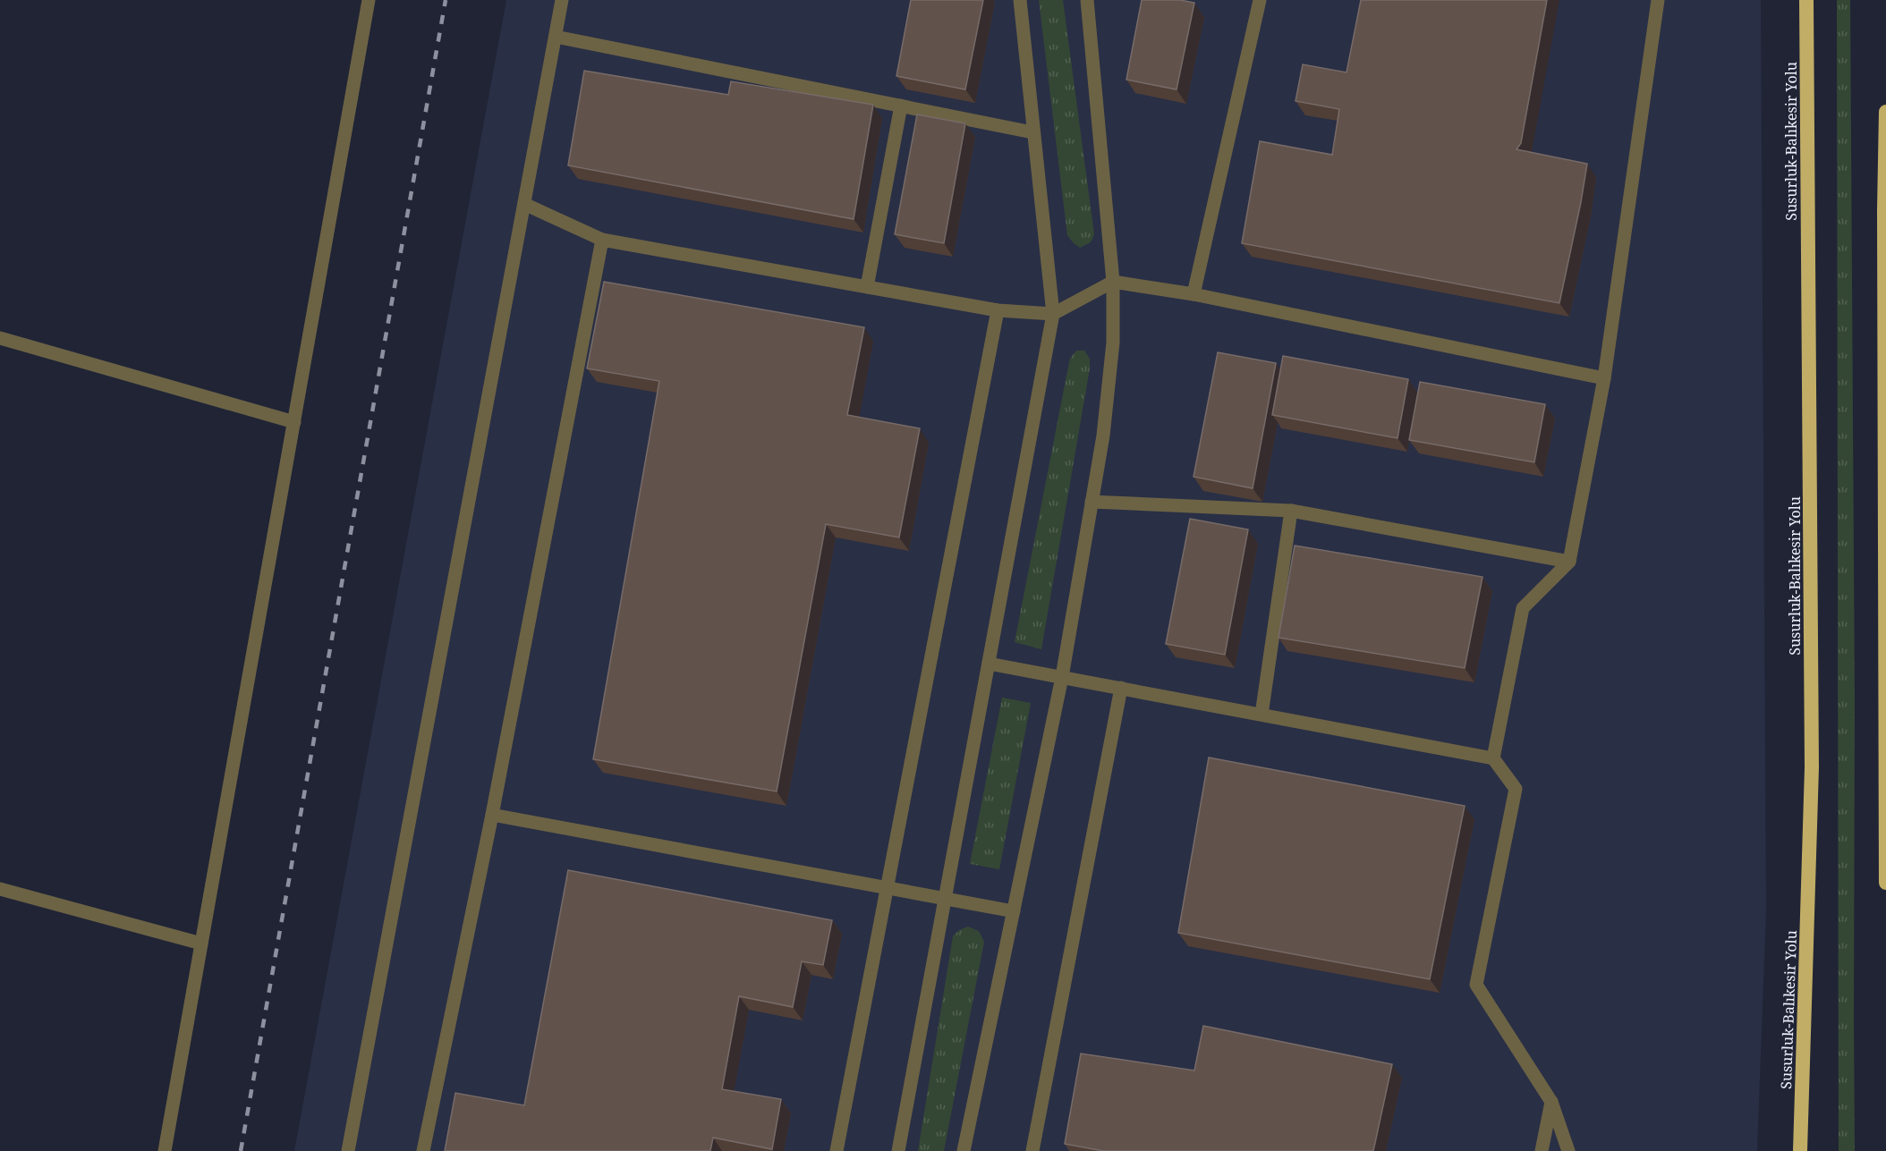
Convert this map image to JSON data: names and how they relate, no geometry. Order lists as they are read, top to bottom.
{
  "streets": {
    "highway": ["Susurluk-Balıkesir Yolu"]
  }
}
